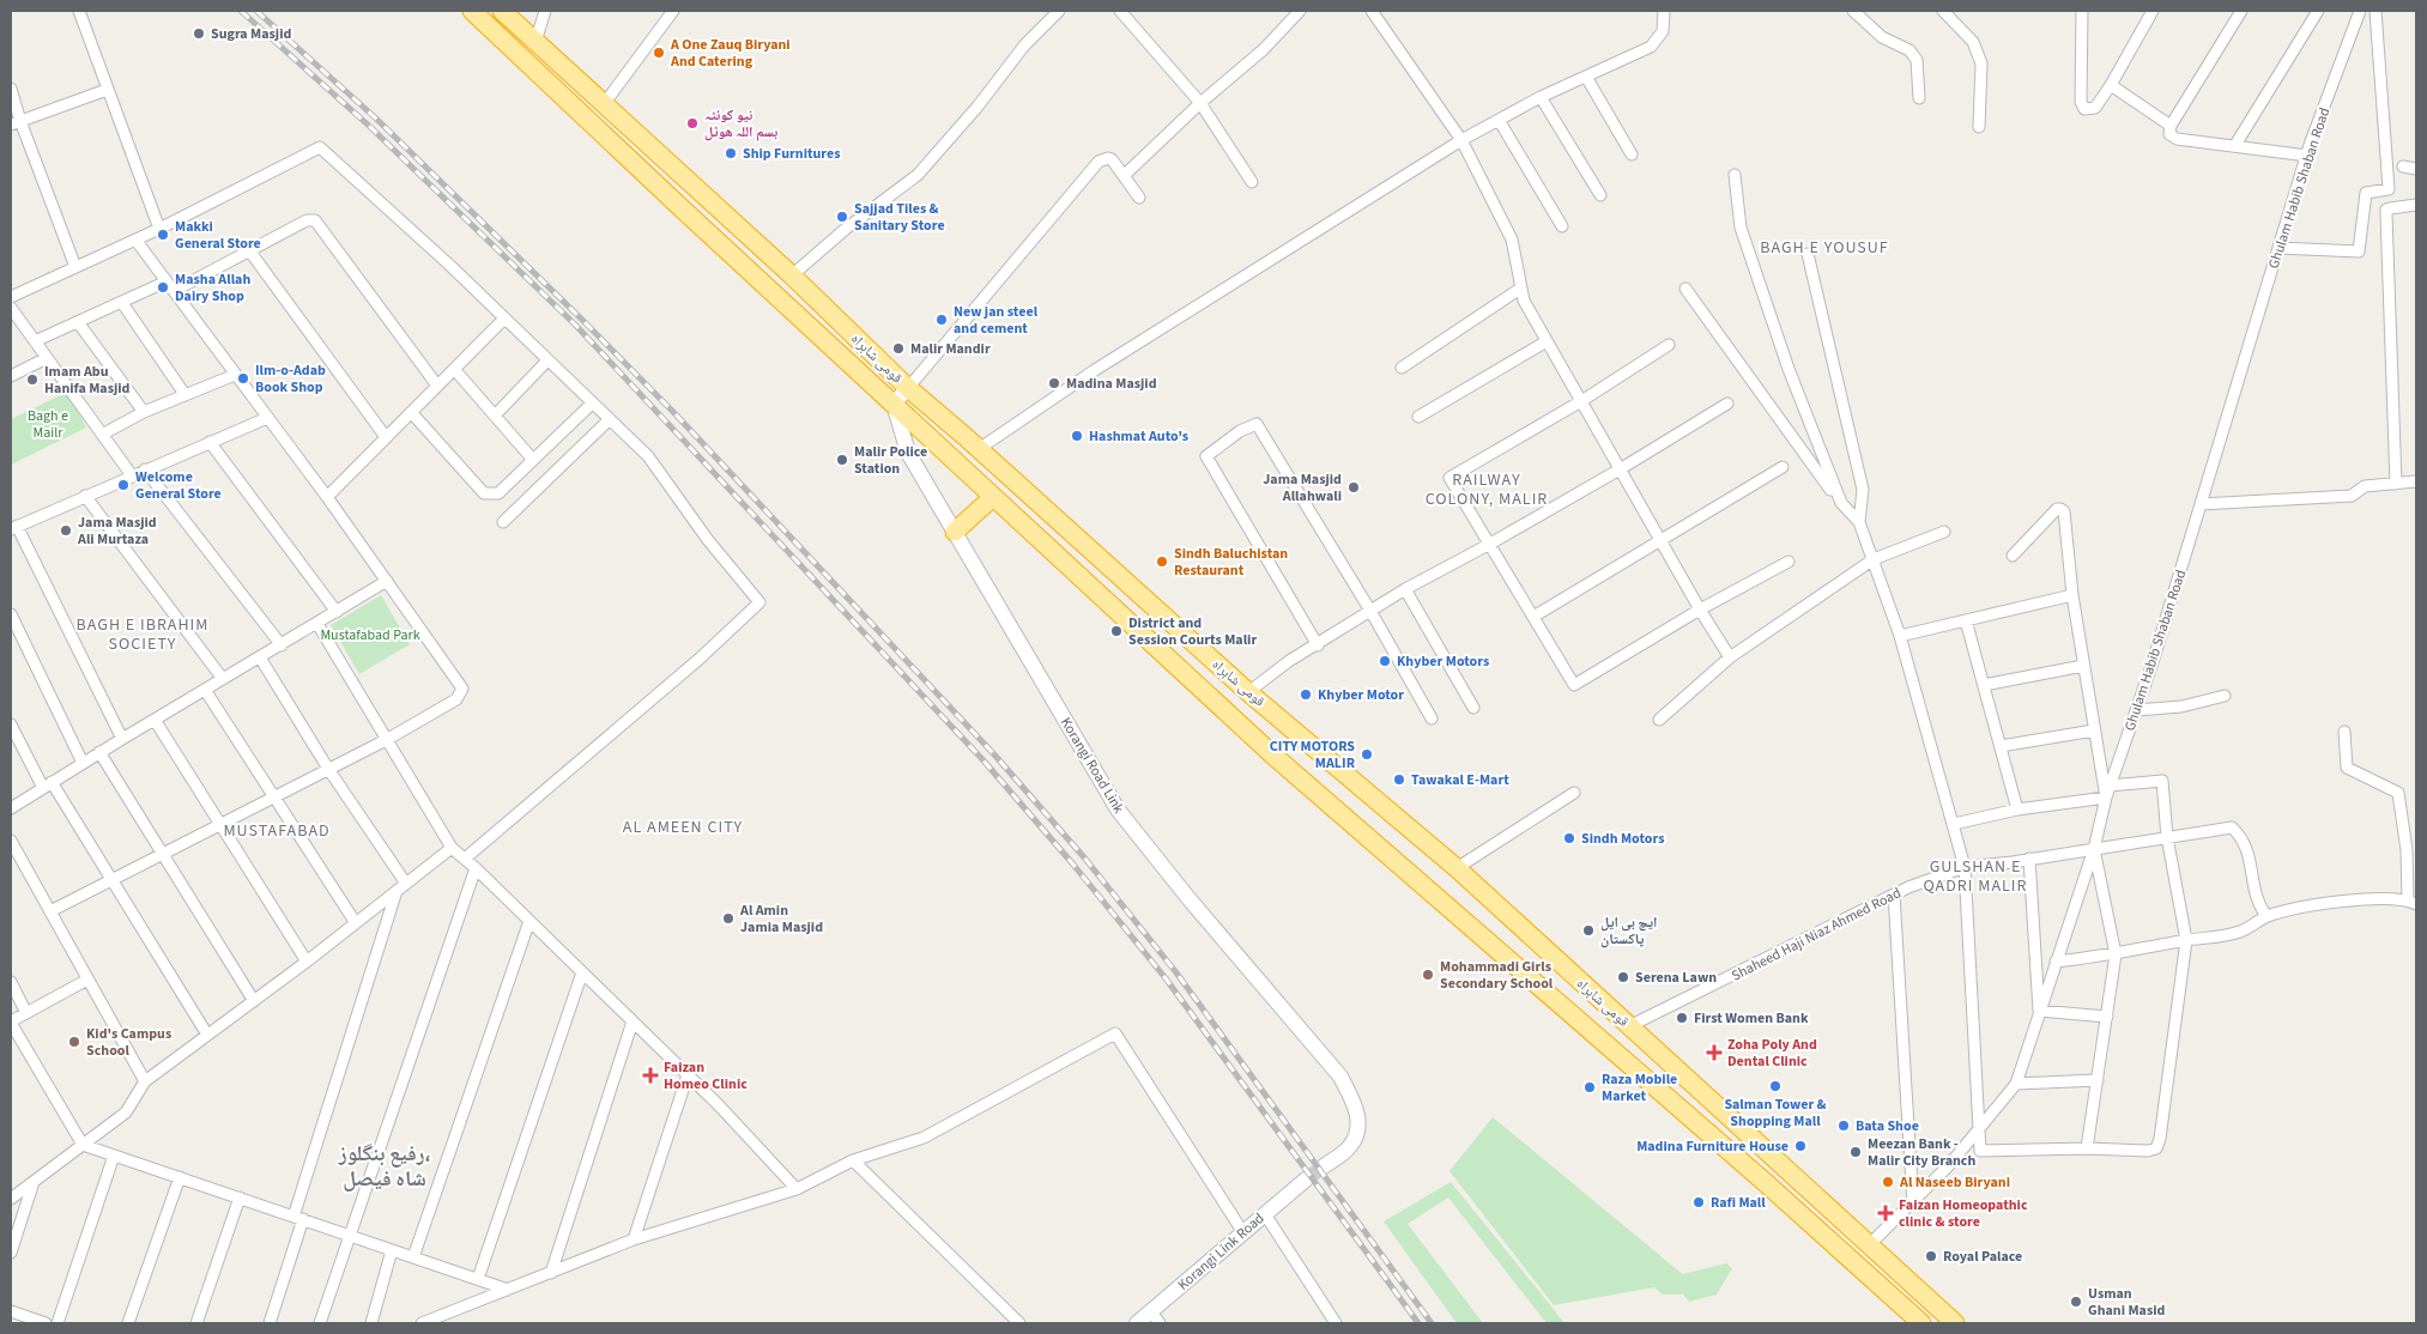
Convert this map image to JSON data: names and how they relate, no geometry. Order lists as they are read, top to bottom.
{
  "streets": {
    "highway": ["قومی شاہراہ"],
    "main road": ["Korangi Road Link", "Korangi Link Road"],
    "street": ["Ghulam Habib Shaban Road", "Shaheed Haji Niaz Ahmed Road"]
  },
  "crossings": [
    ["Ghulam Habib Shaban Road", "قومی شاہراہ"],
    ["Ghulam Habib Shaban Road", "Shaheed Haji Niaz Ahmed Road"],
    ["قومی شاہراہ", "Korangi Road Link"],
    ["قومی شاہراہ", "Shaheed Haji Niaz Ahmed Road"]
  ],
  "districts": [
    "BAGH E YOUSUF",
    "RAILWAY COLONY, MALIR",
    "BAGH E IBRAHIM SOCIETY",
    "AL AMEEN CITY",
    "MUSTAFABAD",
    "GULSHAN E QADRI MALIR",
    "رفیع بنگلوز، شاہ فیصل"
  ],
  "parks": ["Bagh e Mailr", "Mustafabad Park"],
  "places": {
    "other": [
      "Sugra Masjid",
      "A One Zauq Biryani And Catering",
      "نیو کوئٹہ بسم اللہ ھوٹل",
      "Ship Furnitures",
      "Sajjad Tiles & Sanitary Store",
      "Makki General Store",
      "Masha Allah Dairy Shop",
      "New jan steel and cement",
      "Malir Mandir",
      "Ilm-o-Adab Book Shop",
      "Imam Abu Hanifa Masjid",
      "Madina Masjid",
      "Hashmat Auto's",
      "Malir Police Station",
      "Welcome General Store",
      "Jama Masjid Allahwali",
      "Jama Masjid Ali Murtaza",
      "Sindh Baluchistan Restaurant",
      "District and Session Courts Malir",
      "Khyber Motors",
      "Khyber Motor",
      "CITY MOTORS MALIR",
      "Tawakal E-Mart",
      "Sindh Motors",
      "Al Amin Jamia Masjid",
      "ایچ بی ایل پاکستان",
      "Mohammadi Girls Secondary School",
      "Serena Lawn",
      "First Women Bank",
      "Kid's Campus School",
      "Salman Tower & Shopping Mall",
      "Raza Mobile Market",
      "Bata Shoe",
      "Madina Furniture House",
      "Meezan Bank - Malir City Branch",
      "Al Naseeb Biryani",
      "Rafi Mall",
      "Royal Palace",
      "Usman Ghani Masid"
    ],
    "health": ["Zoha Poly And Dental Clinic", "Faizan Homeo Clinic", "Faizan Homeopathic clinic & store"]
  }
}
